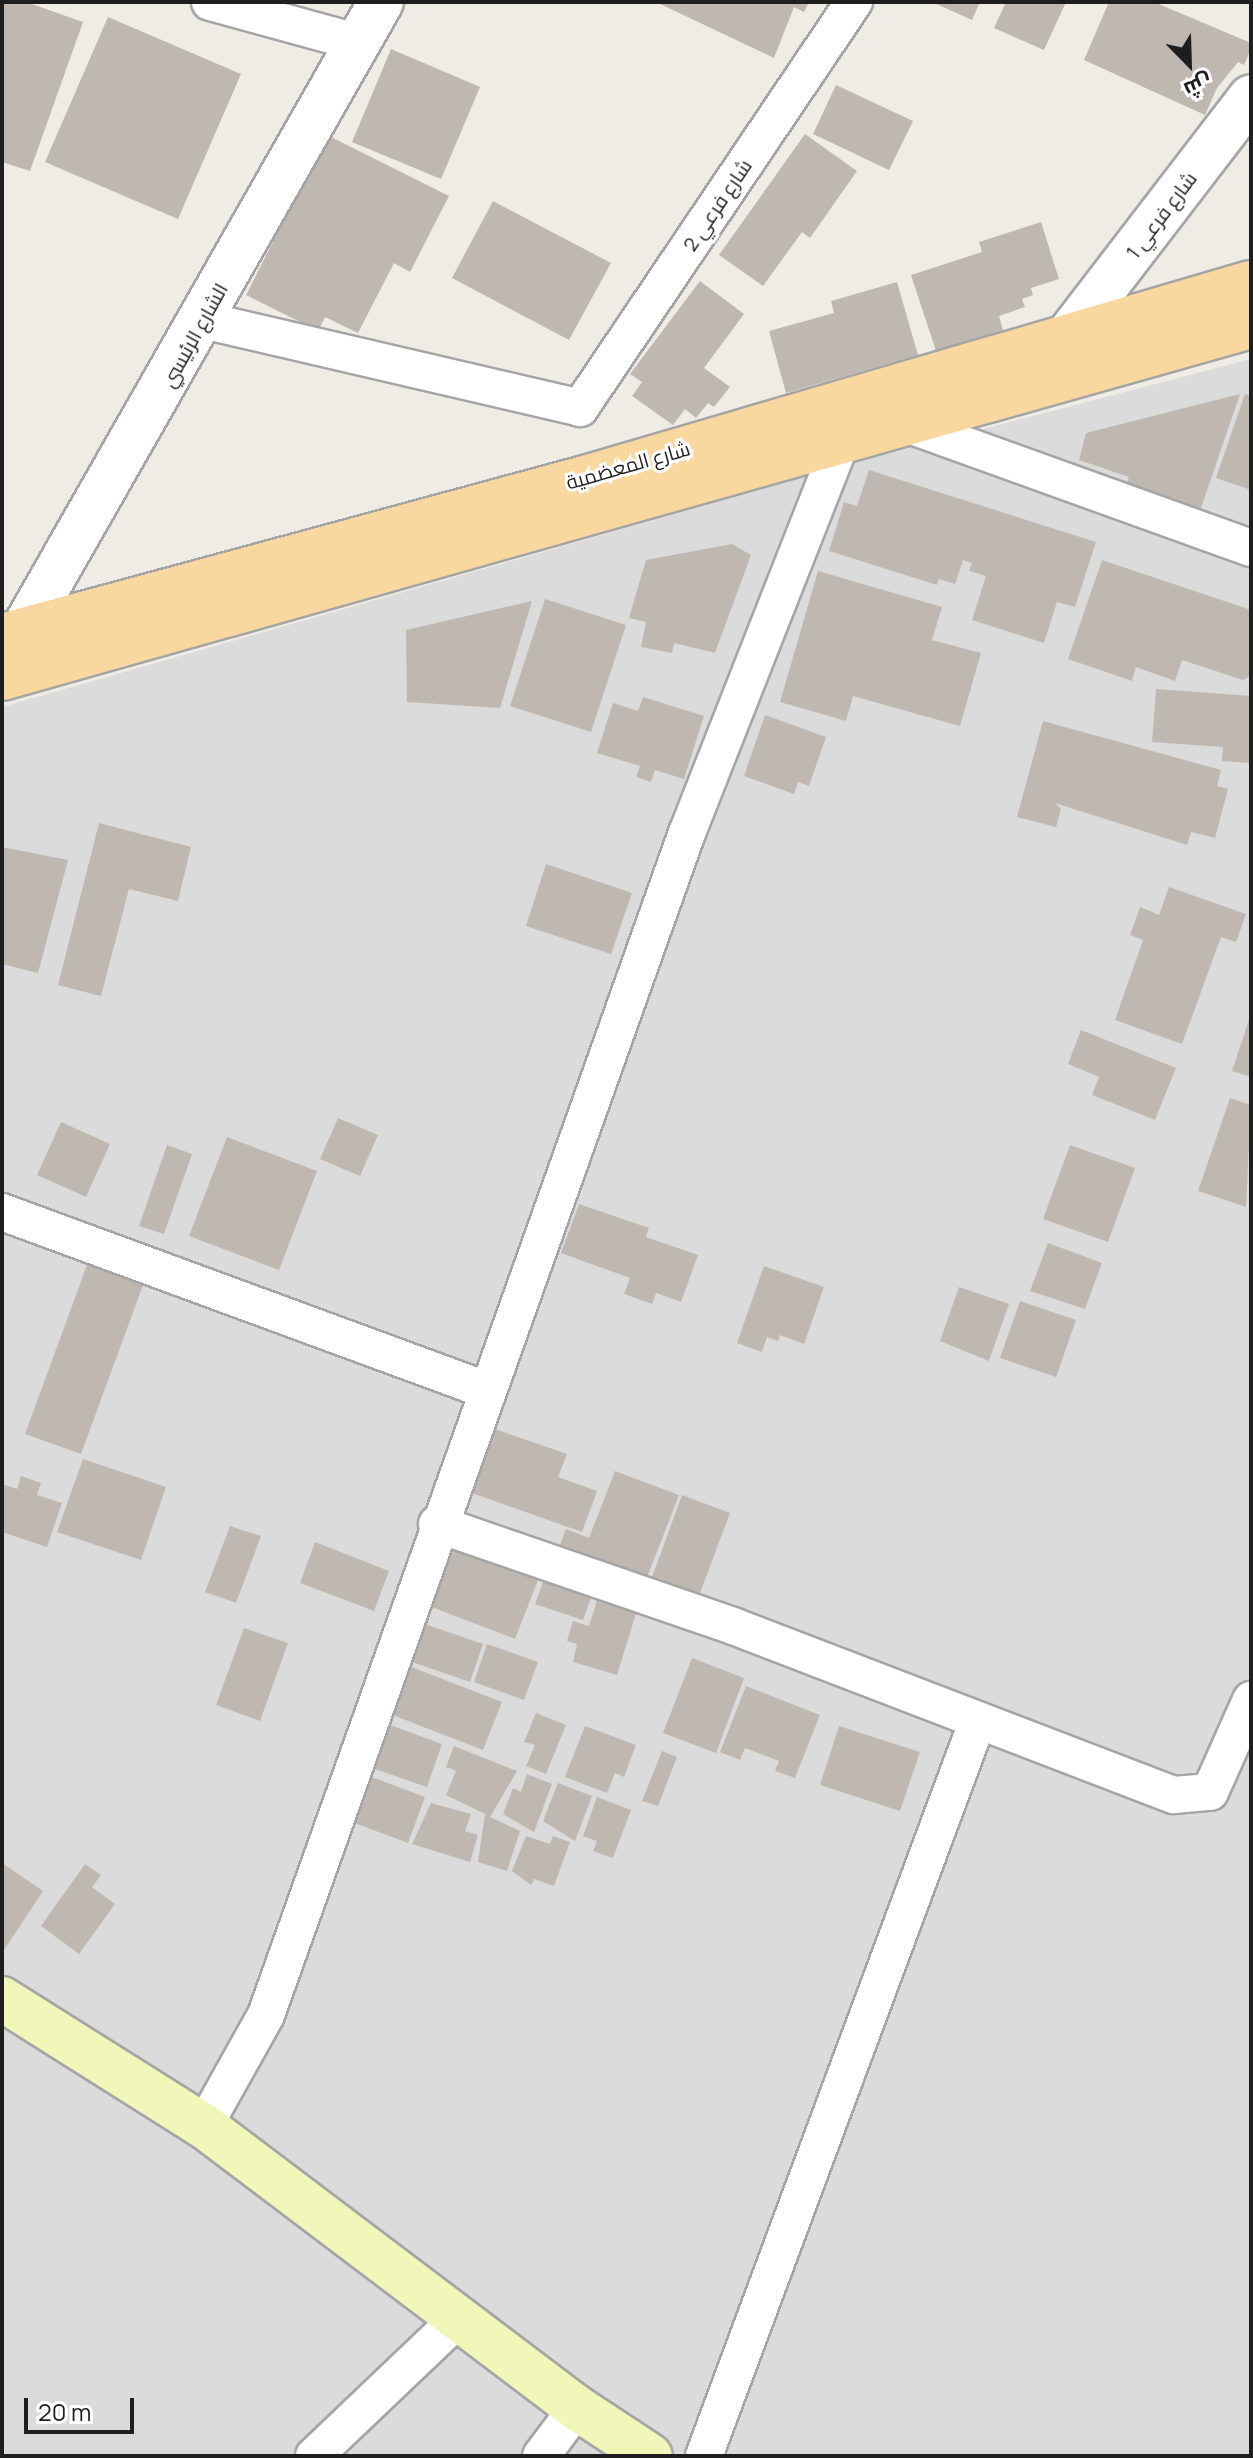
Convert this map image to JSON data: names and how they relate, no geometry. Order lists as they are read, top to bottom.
{
  "streets": {
    "main road": ["شارع المعضمية"],
    "street": ["شارع فرعي 2", "شارع فرعي 1", "الشارع الرئيسي"]
  },
  "crossings": [
    ["شارع فرعي 2", "الشارع الرئيسي"],
    ["شارع فرعي 1", "شارع المعضمية"],
    ["الشارع الرئيسي", "شارع المعضمية"]
  ],
  "scale_bar": "20 m",
  "north": "bottom right"
}
